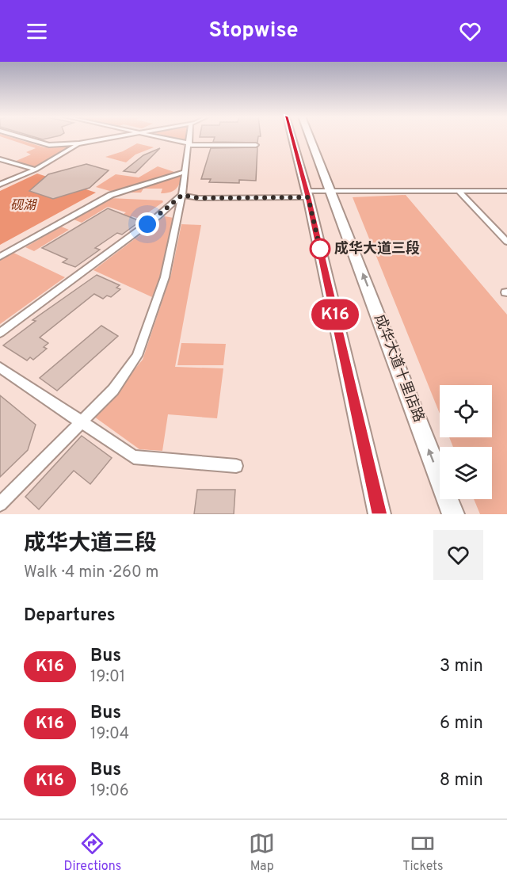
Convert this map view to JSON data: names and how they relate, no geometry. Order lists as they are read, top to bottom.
{
  "streets": {
    "main road": ["成华大道十里店路"]
  },
  "water": ["砚湖"],
  "places": ["成华大道三段"],
  "lines": ["bus line K16"],
  "page": {
    "header": "Stopwise",
    "on_map": "K16",
    "heading": [
      ["成华大道三段", "Walk · 4 min · 260 m"],
      "Departures"
    ],
    "list": [
      {
        "mark": "K16",
        "name": "Bus",
        "note": "19:01",
        "value": "3 min"
      },
      {
        "mark": "K16",
        "name": "Bus",
        "note": "19:04",
        "value": "6 min"
      },
      {
        "mark": "K16",
        "name": "Bus",
        "note": "19:06",
        "value": "8 min"
      }
    ],
    "tabs": ["Directions", "Map", "Tickets"]
  }
}
